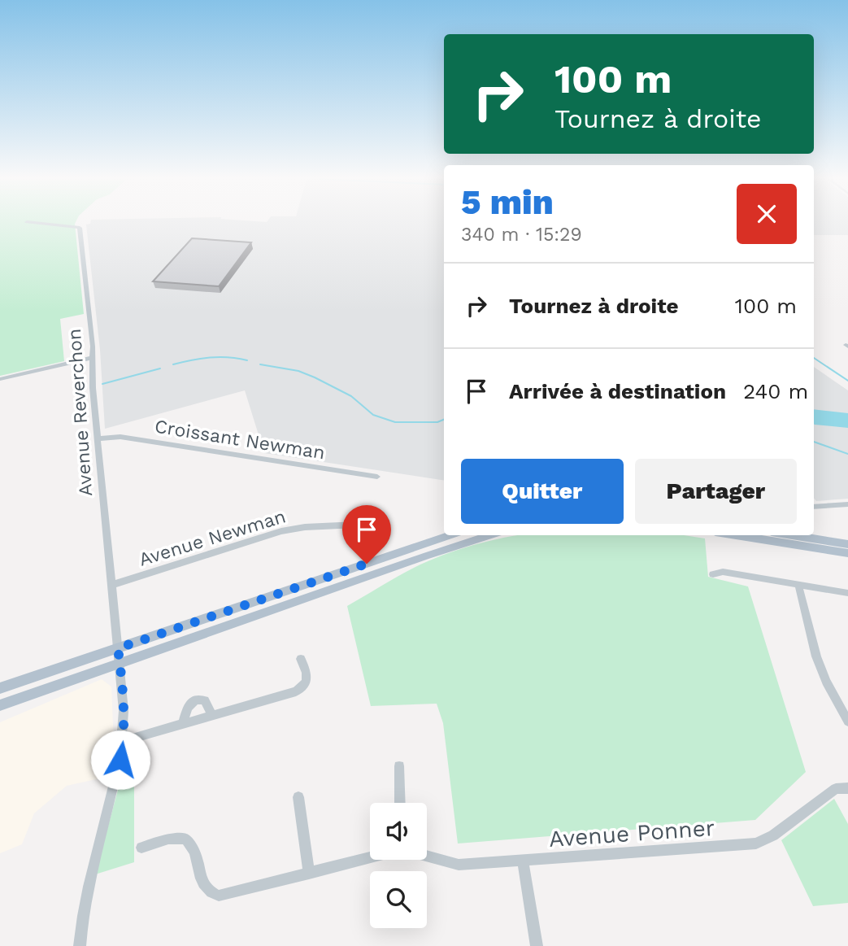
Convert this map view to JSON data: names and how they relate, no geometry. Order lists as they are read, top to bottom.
{
  "streets": {
    "street": [
      "Avenue Reverchon",
      "Croissant Newman",
      "Avenue Newman",
      "Avenue Ponner"
    ]
  },
  "crossings": [
    ["Avenue Reverchon", "Croissant Newman"],
    ["Avenue Reverchon", "Avenue Newman"]
  ],
  "page": {
    "turn": ["100 m", "Tournez à droite"],
    "heading": ["5 min", "340 m · 15:29"],
    "list": [
      {
        "name": "Tournez à droite",
        "value": "100 m"
      },
      {
        "name": "Arrivée à destination",
        "value": "240 m"
      }
    ],
    "buttons": ["Quitter", "Partager"]
  }
}
